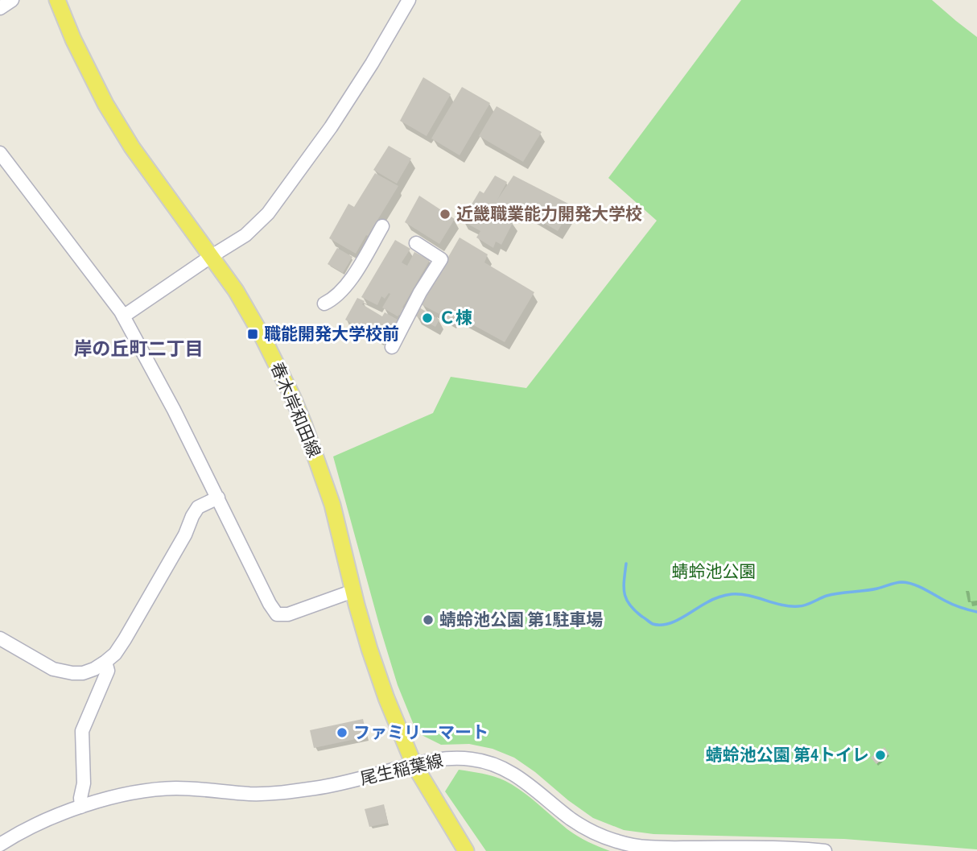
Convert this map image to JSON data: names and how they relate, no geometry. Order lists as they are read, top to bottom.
{
  "streets": {
    "main road": ["春木岸和田線"],
    "street": ["尾生稲葉線"]
  },
  "crossings": [
    ["春木岸和田線", "尾生稲葉線"]
  ],
  "districts": ["岸の丘町二丁目"],
  "parks": ["蜻蛉池公園"],
  "places": {
    "other": [
      "近畿職業能力開発大学校",
      "Ｃ棟",
      "蜻蛉池公園 第1駐車場",
      "ファミリーマート",
      "蜻蛉池公園 第4トイレ"
    ],
    "transit": ["職能開発大学校前"]
  }
}
